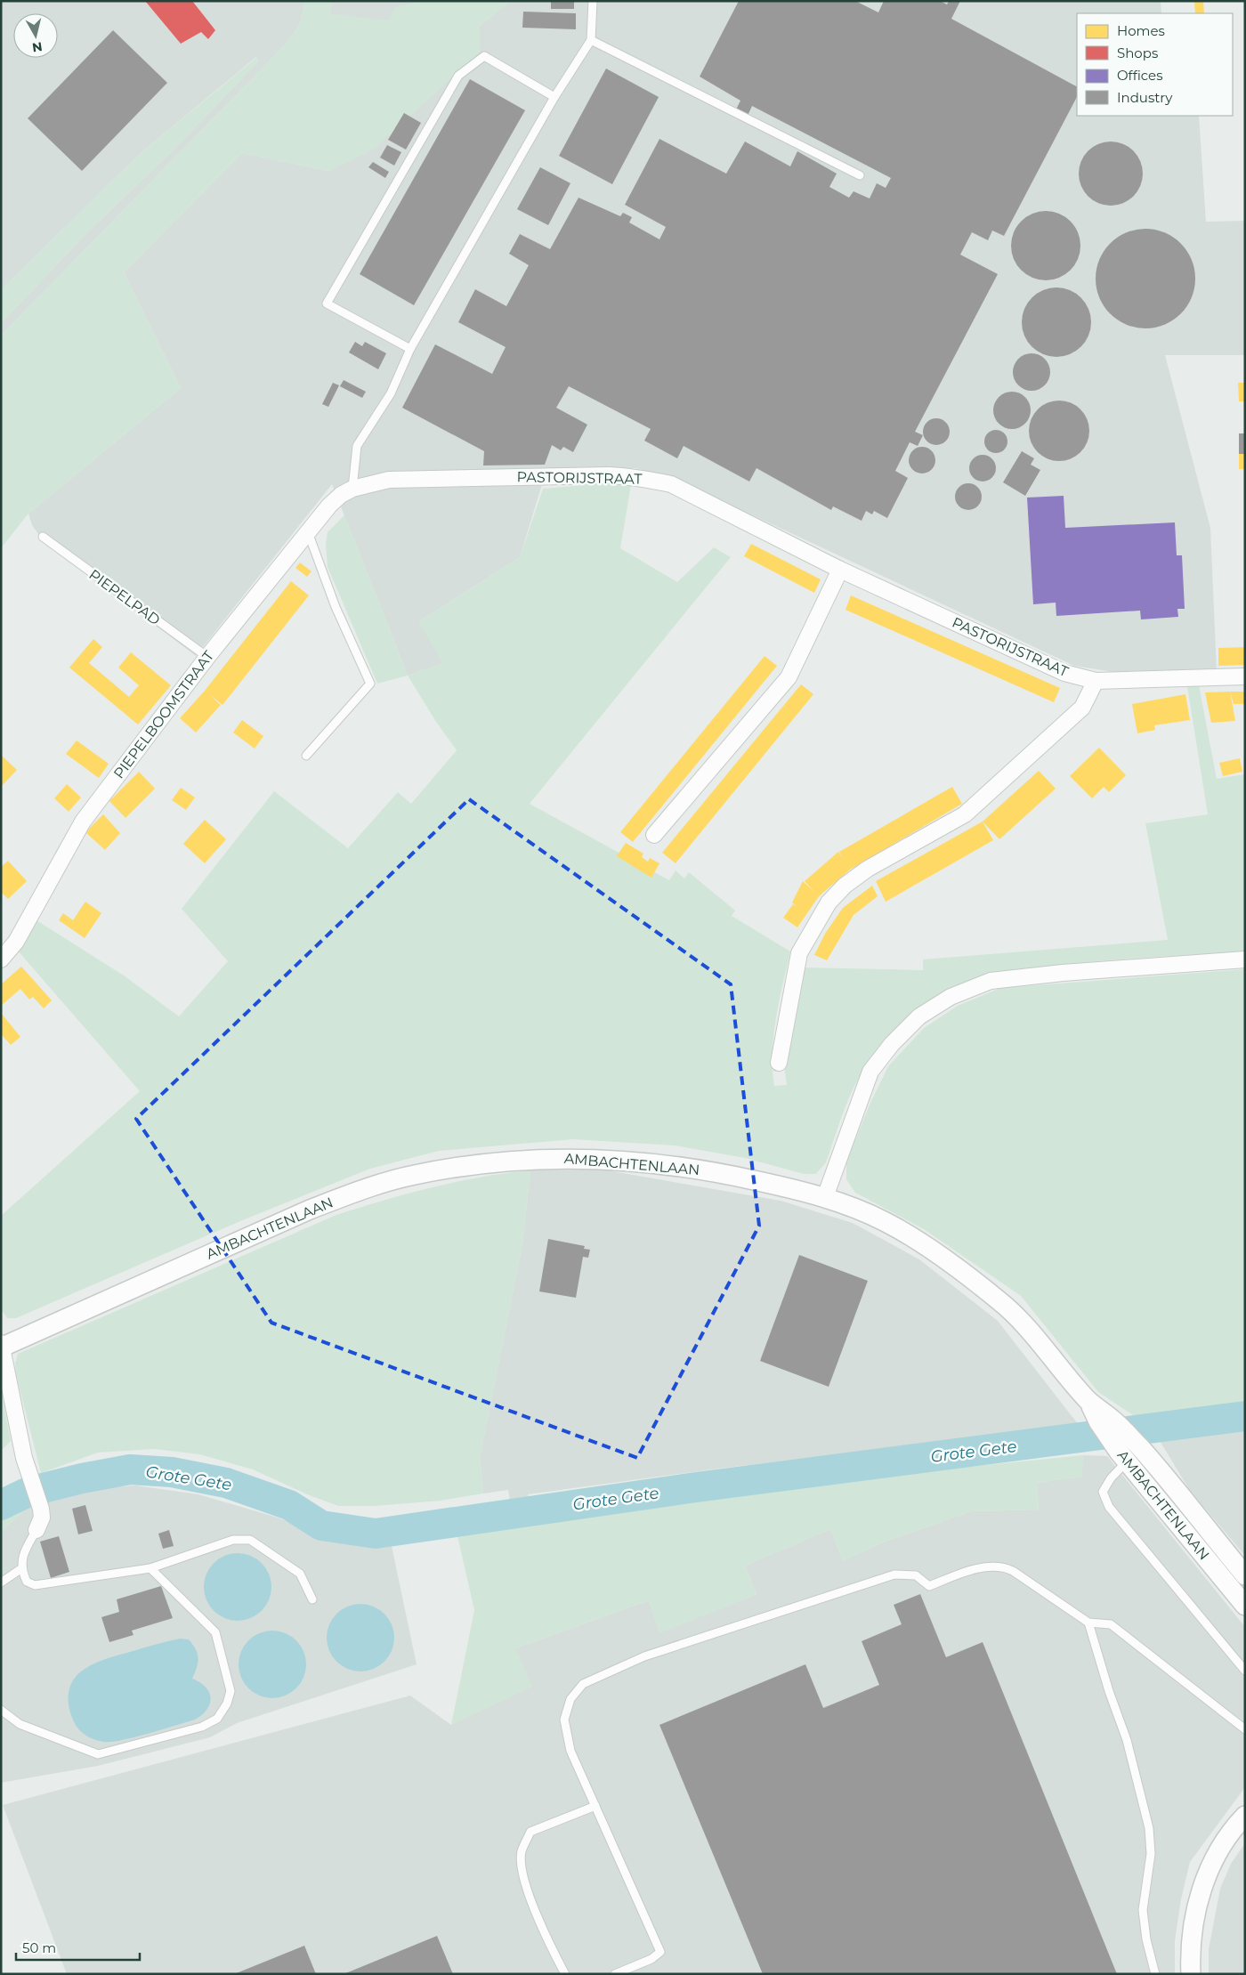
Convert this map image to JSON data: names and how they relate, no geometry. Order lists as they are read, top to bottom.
{
  "streets": {
    "street": ["PASTORIJSTRAAT", "PIEPELBOOMSTRAAT", "AMBACHTENLAAN"],
    "lane": ["PIEPELPAD"]
  },
  "crossings": [
    ["PASTORIJSTRAAT", "PIEPELBOOMSTRAAT"],
    ["PIEPELPAD", "PIEPELBOOMSTRAAT"]
  ],
  "water": ["Grote Gete"],
  "legend": [
    "Homes",
    "Shops",
    "Offices",
    "Industry"
  ],
  "scale_bar": "50 m",
  "north": "bottom"
}
